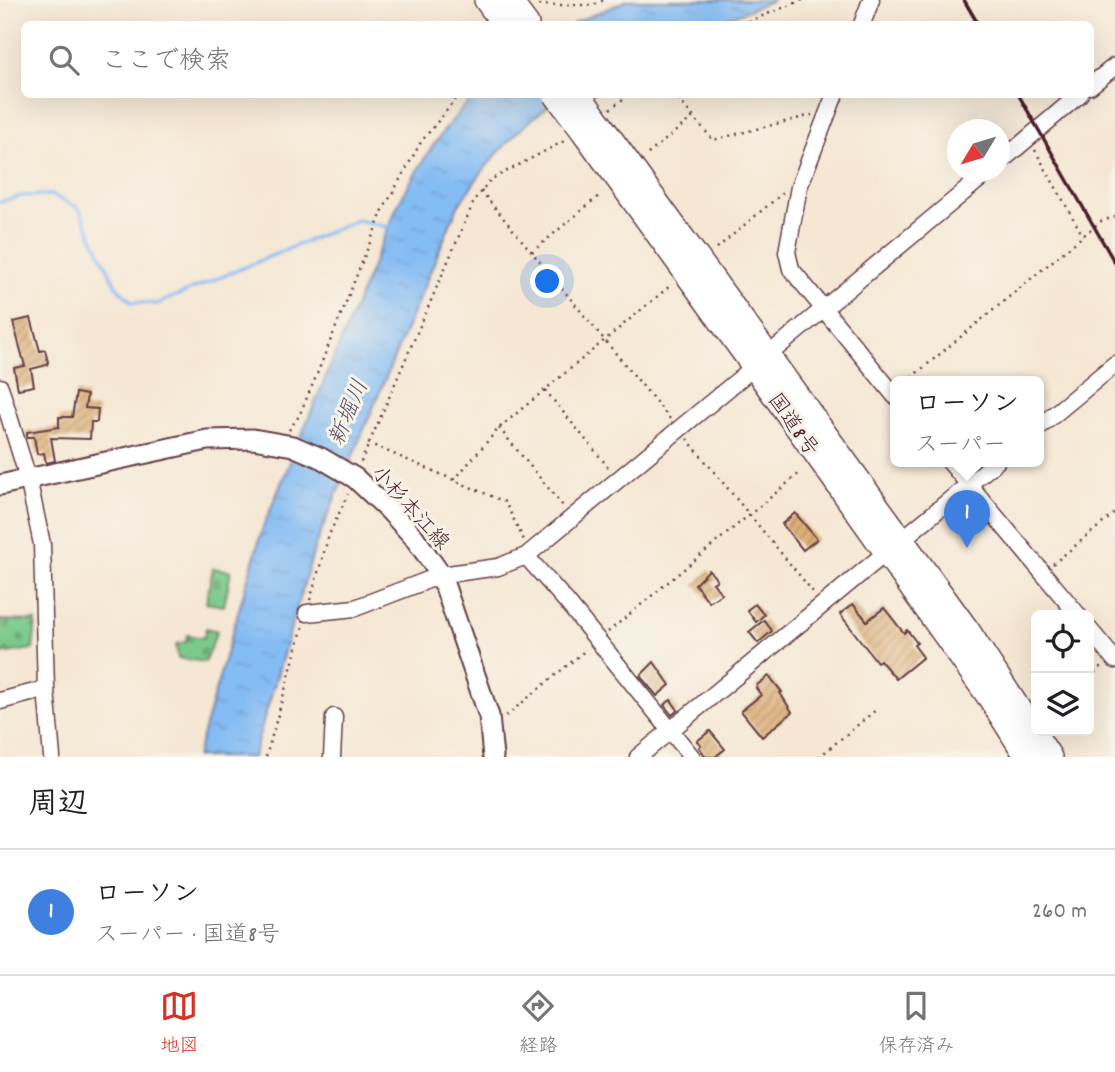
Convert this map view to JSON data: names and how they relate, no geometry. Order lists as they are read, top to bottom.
{
  "streets": {
    "highway": ["国道8号"],
    "main road": ["小杉本江線"]
  },
  "water": ["新堀川"],
  "north": "bottom left",
  "page": {
    "search": "ここで検索",
    "popup": ["ローソン", "スーパー"],
    "pins": "1",
    "heading": "周辺",
    "list": [
      {
        "mark": "1",
        "name": "ローソン",
        "note": "スーパー · 国道8号",
        "value": "260 m"
      }
    ],
    "nav": ["地図", "経路", "保存済み"]
  }
}
